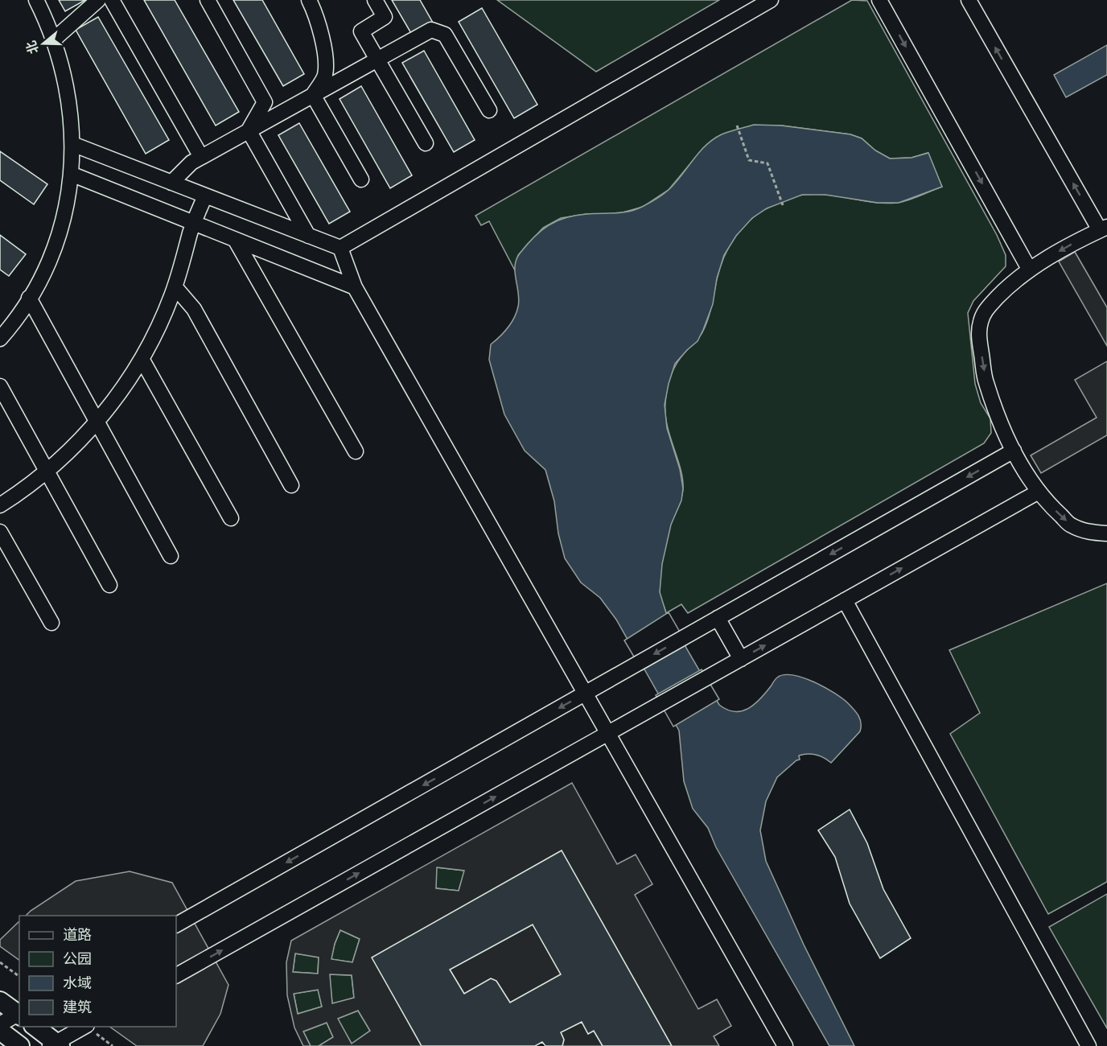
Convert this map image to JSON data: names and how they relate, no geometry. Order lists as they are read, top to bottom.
{
  "legend": [
    "道路",
    "公园",
    "水域",
    "建筑"
  ],
  "north": "left"
}
